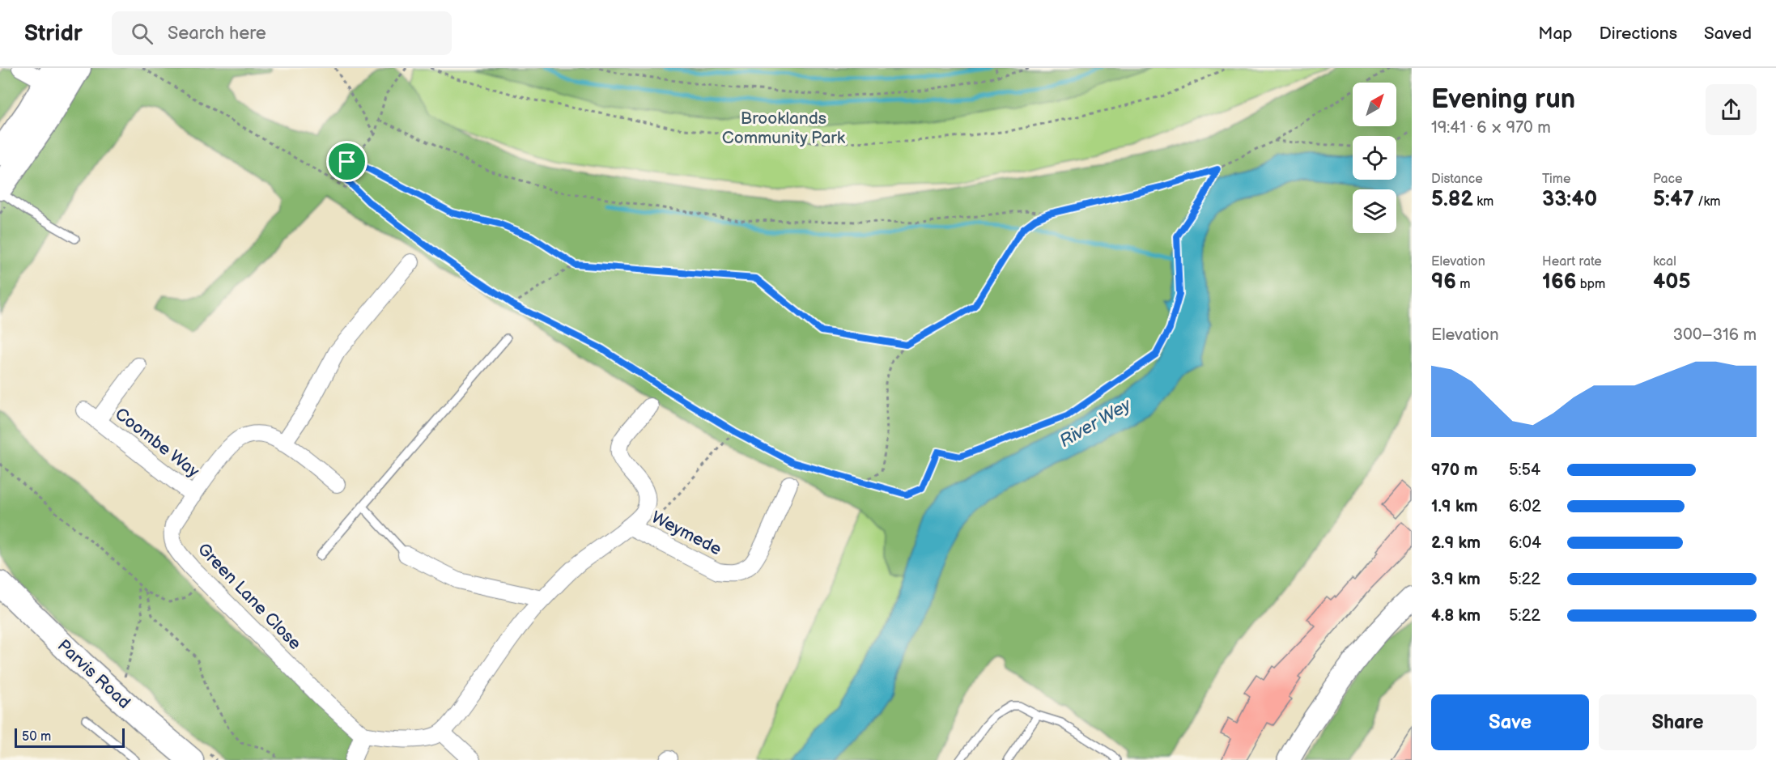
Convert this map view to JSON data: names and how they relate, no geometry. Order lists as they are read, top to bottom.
{
  "streets": {
    "main road": ["Parvis Road"],
    "street": ["Coombe Way", "Weymede", "Green Lane Close"]
  },
  "crossings": [
    ["Coombe Way", "Green Lane Close"]
  ],
  "water": ["River Wey"],
  "parks": ["Brooklands Community Park"],
  "scale_bar": "50 m",
  "north": "top right",
  "page": {
    "header": "Stridr",
    "search": "Search here",
    "nav": ["Map", "Directions", "Saved"],
    "heading": ["Evening run", "19:41 · 6 × 970 m"],
    "stats": [
      ["Distance", "5.82 km"],
      ["Time", "33:40"],
      ["Pace", "5:47 /km"],
      ["Elevation", "96 m"],
      ["Heart rate", "166 bpm"],
      ["kcal", "405"]
    ],
    "chart": ["Elevation", "300–316 m"],
    "list": [
      {
        "name": "970 m",
        "note": "5:54"
      },
      {
        "name": "1.9 km",
        "note": "6:02"
      },
      {
        "name": "2.9 km",
        "note": "6:04"
      },
      {
        "name": "3.9 km",
        "note": "5:22"
      },
      {
        "name": "4.8 km",
        "note": "5:22"
      }
    ],
    "buttons": ["Save", "Share"],
    "scale": "50 m"
  }
}
